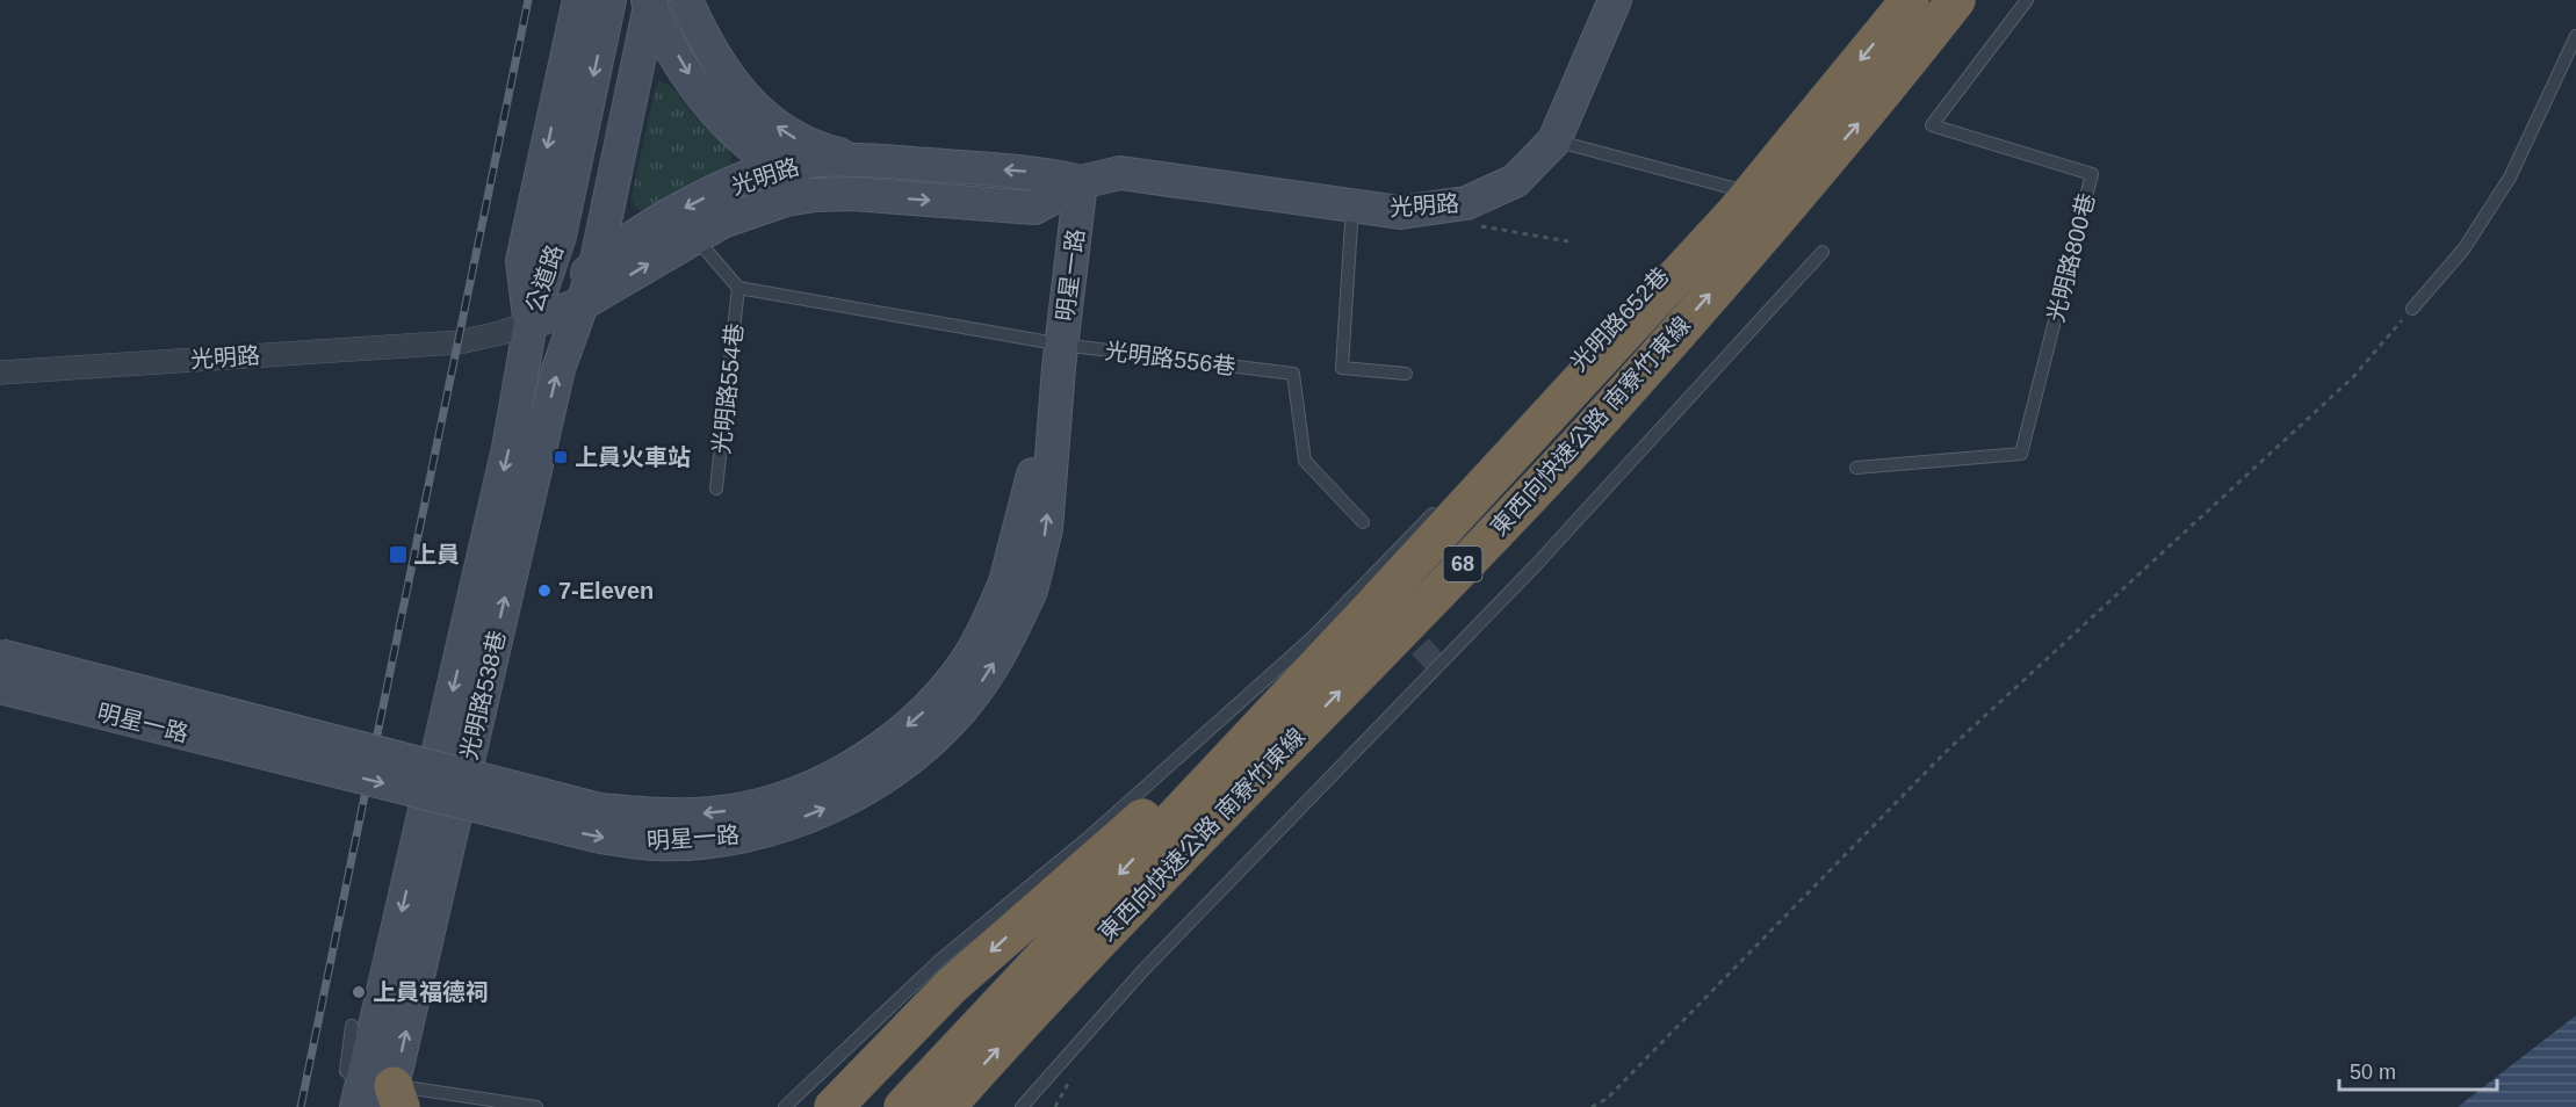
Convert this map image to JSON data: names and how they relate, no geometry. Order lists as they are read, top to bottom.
{
  "streets": {
    "highway": ["東西向快速公路 南寮竹東線", "68"],
    "street": [
      "光明路",
      "明星一路",
      "公道路",
      "光明路538巷"
    ],
    "lane": [
      "光明路800巷",
      "光明路652巷",
      "光明路556巷",
      "光明路554巷"
    ]
  },
  "crossings": [
    ["光明路", "明星一路"],
    ["光明路", "公道路"],
    ["光明路", "光明路652巷"],
    ["光明路", "光明路538巷"],
    ["明星一路", "光明路556巷"],
    ["公道路", "光明路538巷"],
    ["光明路556巷", "光明路554巷"]
  ],
  "places": {
    "transit": ["上員火車站", "上員"],
    "other": ["7-Eleven", "上員福德祠"]
  },
  "scale_bar": "50 m"
}
